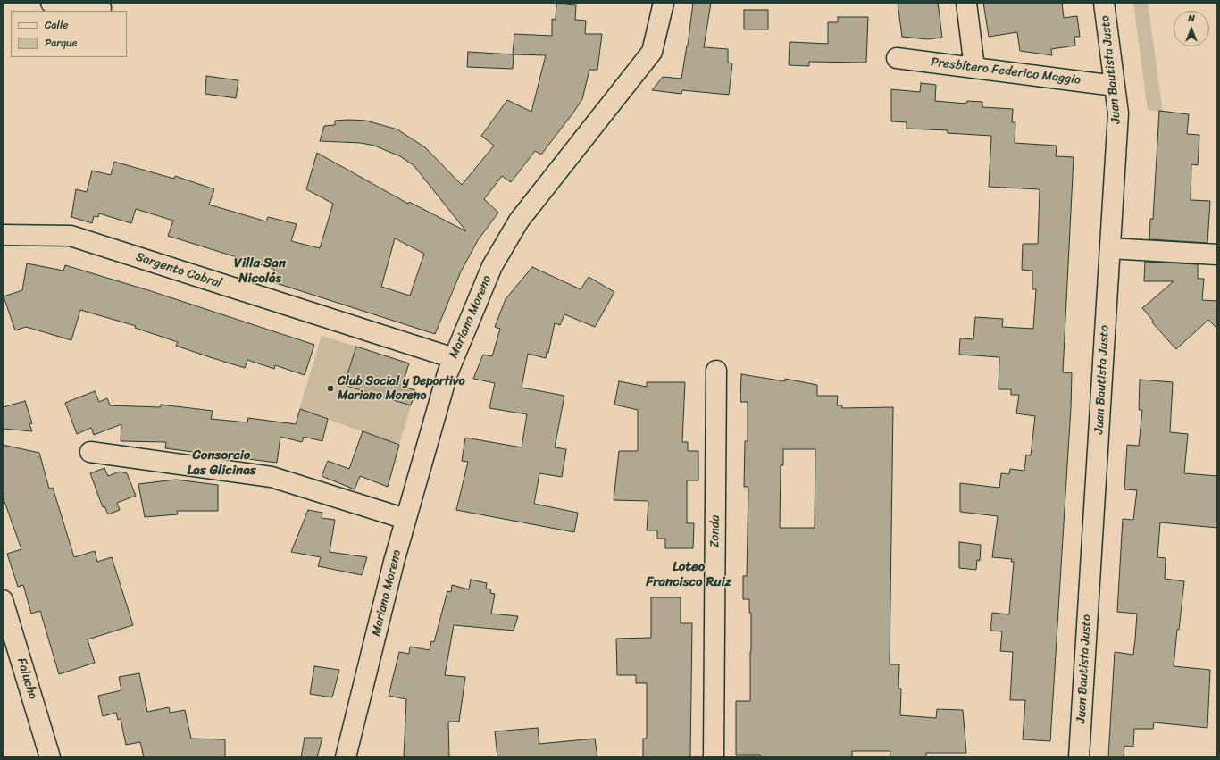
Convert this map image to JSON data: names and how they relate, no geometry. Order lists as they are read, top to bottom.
{
  "streets": {
    "street": [
      "Juan Bautista Justo",
      "Presbítero Federico Maggio",
      "Sargento Cabral",
      "Mariano Moreno",
      "Zonda",
      "Falucho"
    ]
  },
  "crossings": [
    ["Juan Bautista Justo", "Presbítero Federico Maggio"],
    ["Sargento Cabral", "Mariano Moreno"]
  ],
  "districts": ["Villa San Nicolás", "Consorcio Las Glicinas", "Loteo Francisco Ruiz"],
  "places": ["Club Social y Deportivo Mariano Moreno"],
  "legend": ["Calle", "Parque"],
  "north": "top"
}
